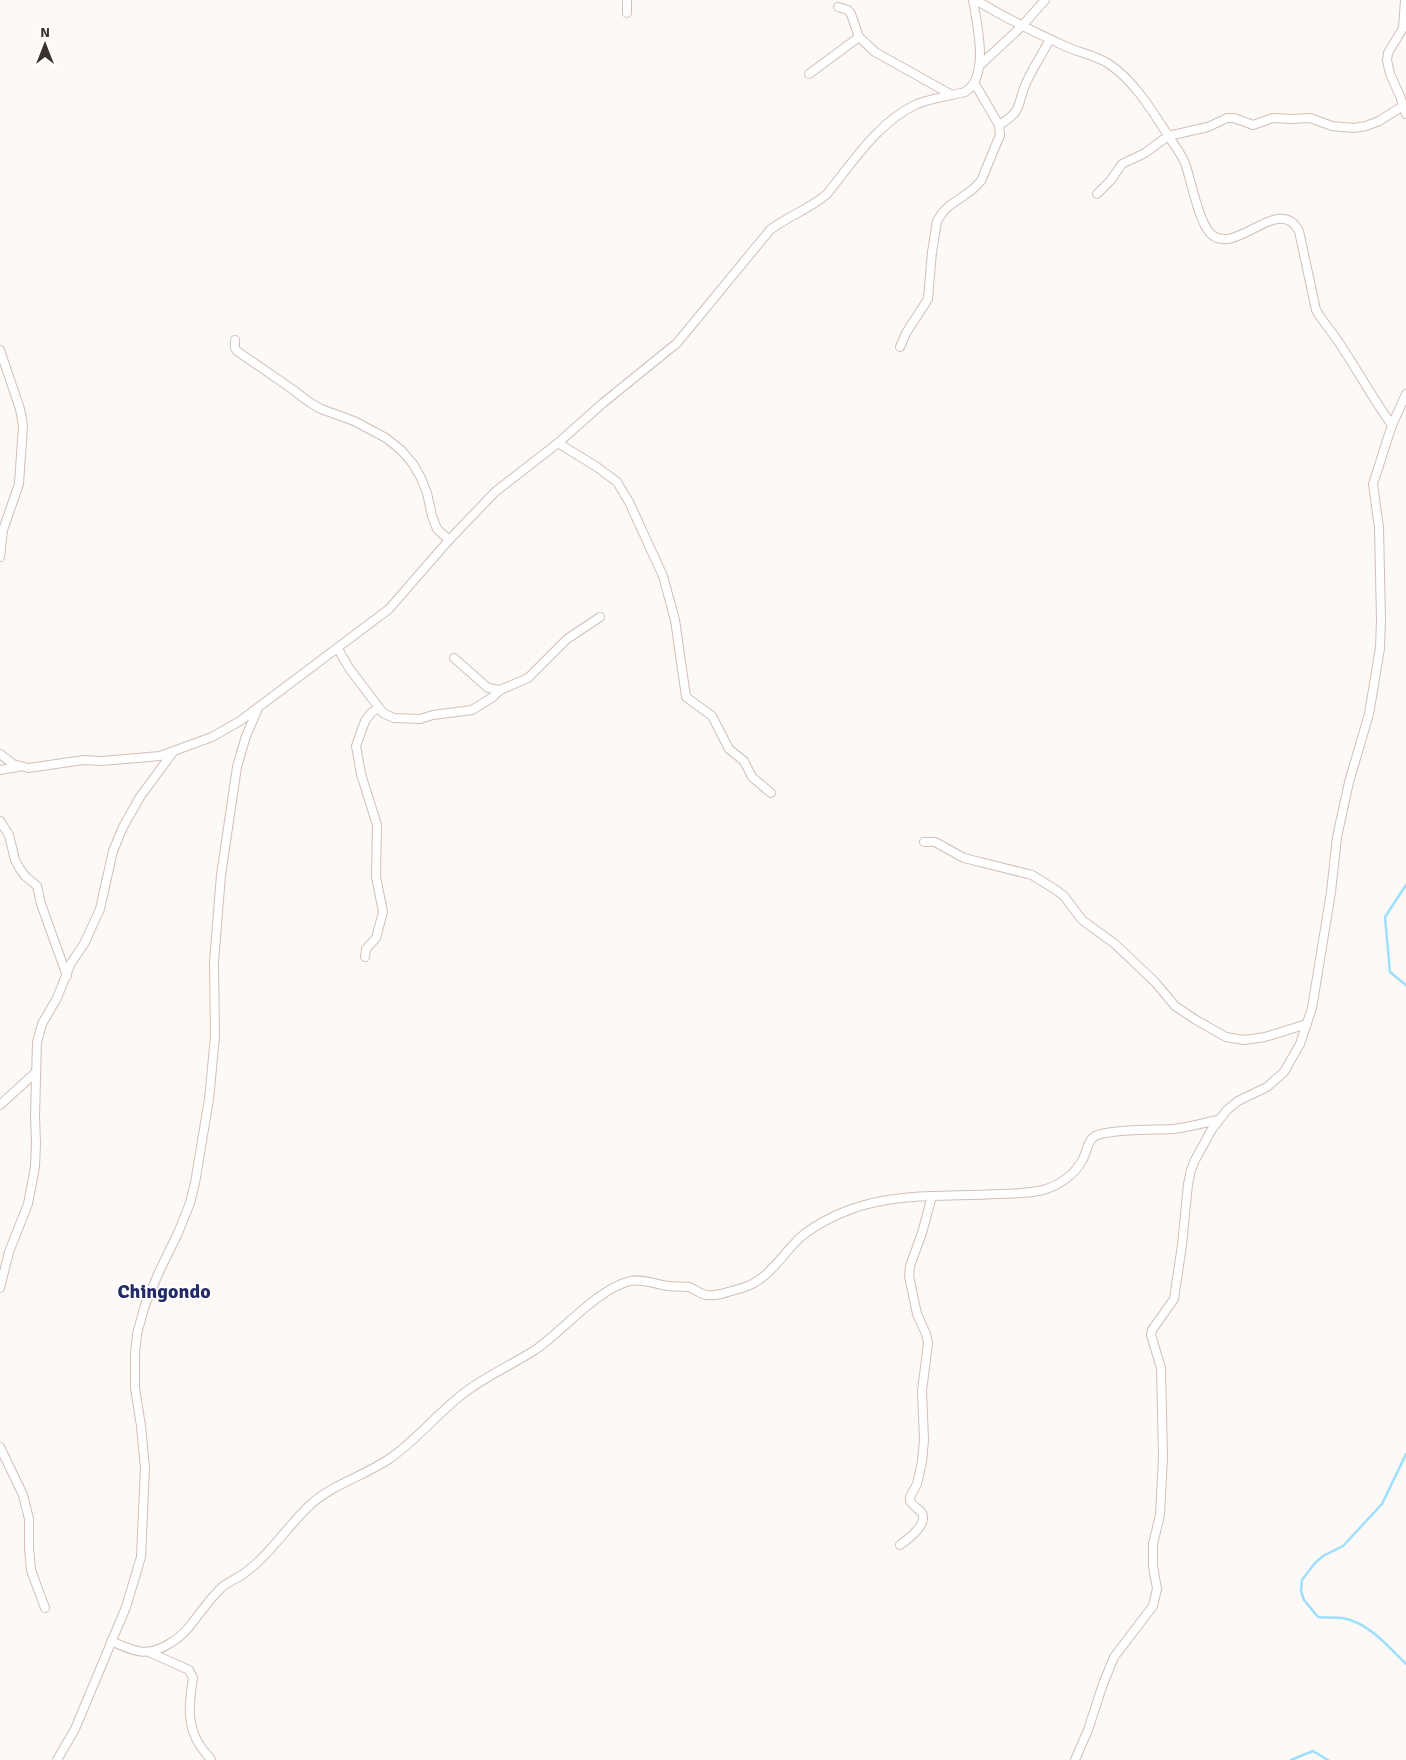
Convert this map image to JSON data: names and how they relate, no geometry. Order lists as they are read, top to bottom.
{
  "districts": ["Chingondo"],
  "north": "top"
}
